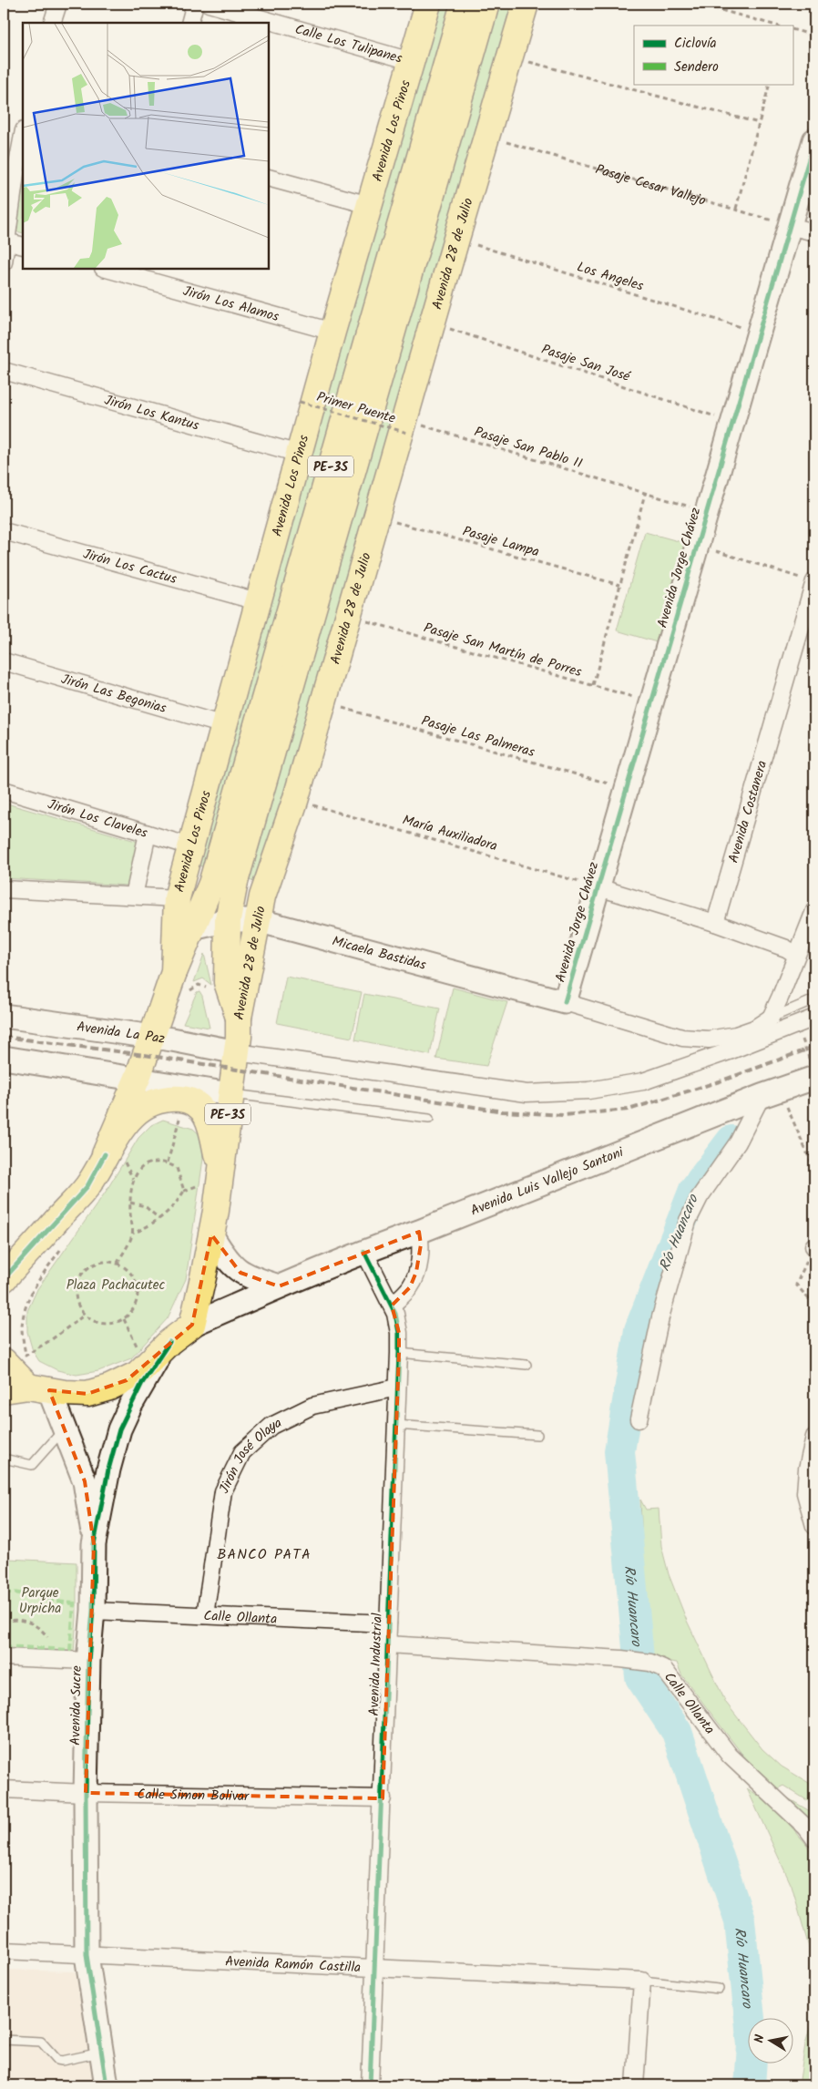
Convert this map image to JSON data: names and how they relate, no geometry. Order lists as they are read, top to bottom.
{
  "streets": {
    "main road": ["Avenida Los Pinos", "Avenida 28 de Julio", "PE-3S"],
    "street": [
      "Calle Los Tulipanes",
      "Jirón Los Alamos",
      "Jirón Los Kantus",
      "Jirón Los Cactus",
      "Avenida Jorge Chávez",
      "Jirón Las Begonias",
      "Avenida Costanera",
      "Jirón Los Claveles",
      "Micaela Bastidas",
      "Avenida La Paz",
      "Avenida Luis Vallejo Santoni",
      "Jirón José Olaya",
      "Calle Ollanta",
      "Avenida Industrial",
      "Avenida Sucre",
      "Calle Simon Bolivar",
      "Avenida Ramón Castilla"
    ],
    "path": [
      "Pasaje Cesar Vallejo",
      "Los Angeles",
      "Pasaje San José",
      "Primer Puente",
      "Pasaje San Pablo II",
      "Pasaje Lampa",
      "Pasaje San Martín de Porres",
      "Pasaje Las Palmeras",
      "María Auxiliadora"
    ]
  },
  "crossings": [
    ["Calle Los Tulipanes", "Avenida Los Pinos"],
    ["Avenida Los Pinos", "Jirón Los Alamos"],
    ["Avenida Los Pinos", "Jirón Los Kantus"],
    ["Avenida Los Pinos", "PE-3S"],
    ["Avenida Los Pinos", "Jirón Los Cactus"],
    ["Avenida Los Pinos", "Jirón Las Begonias"],
    ["Avenida Los Pinos", "Jirón Los Claveles"],
    ["Pasaje Cesar Vallejo", "Avenida 28 de Julio"],
    ["Pasaje Cesar Vallejo", "Avenida Jorge Chávez"],
    ["Avenida 28 de Julio", "Los Angeles"],
    ["Avenida 28 de Julio", "Pasaje San José"],
    ["Avenida 28 de Julio", "Primer Puente"],
    ["Avenida 28 de Julio", "Pasaje San Pablo II"],
    ["Avenida 28 de Julio", "PE-3S"],
    ["Avenida 28 de Julio", "Pasaje Lampa"],
    ["Avenida 28 de Julio", "Pasaje San Martín de Porres"],
    ["Avenida 28 de Julio", "Pasaje Las Palmeras"],
    ["Avenida 28 de Julio", "María Auxiliadora"],
    ["Avenida 28 de Julio", "Micaela Bastidas"],
    ["Los Angeles", "Avenida Jorge Chávez"],
    ["Pasaje San José", "Avenida Jorge Chávez"],
    ["Primer Puente", "Pasaje San Pablo II"],
    ["Pasaje San Pablo II", "Avenida Jorge Chávez"],
    ["PE-3S", "Micaela Bastidas"],
    ["PE-3S", "Avenida La Paz"],
    ["PE-3S", "Avenida Luis Vallejo Santoni"],
    ["Avenida Jorge Chávez", "Pasaje San Martín de Porres"],
    ["Avenida Jorge Chávez", "Pasaje Las Palmeras"],
    ["Avenida Jorge Chávez", "María Auxiliadora"],
    ["Avenida Jorge Chávez", "Micaela Bastidas"],
    ["Avenida Luis Vallejo Santoni", "Avenida Industrial"],
    ["Jirón José Olaya", "Calle Ollanta"],
    ["Jirón José Olaya", "Avenida Industrial"],
    ["Calle Ollanta", "Avenida Industrial"],
    ["Calle Ollanta", "Avenida Sucre"],
    ["Avenida Industrial", "Calle Simon Bolivar"],
    ["Avenida Industrial", "Avenida Ramón Castilla"],
    ["Avenida Sucre", "Calle Simon Bolivar"],
    ["Avenida Sucre", "Avenida Ramón Castilla"]
  ],
  "districts": ["BANCO PATA"],
  "water": ["Río Huancaro"],
  "parks": ["Plaza Pachacutec", "Parque Urpicha"],
  "legend": ["Ciclovía", "Sendero"],
  "north": "left"
}
